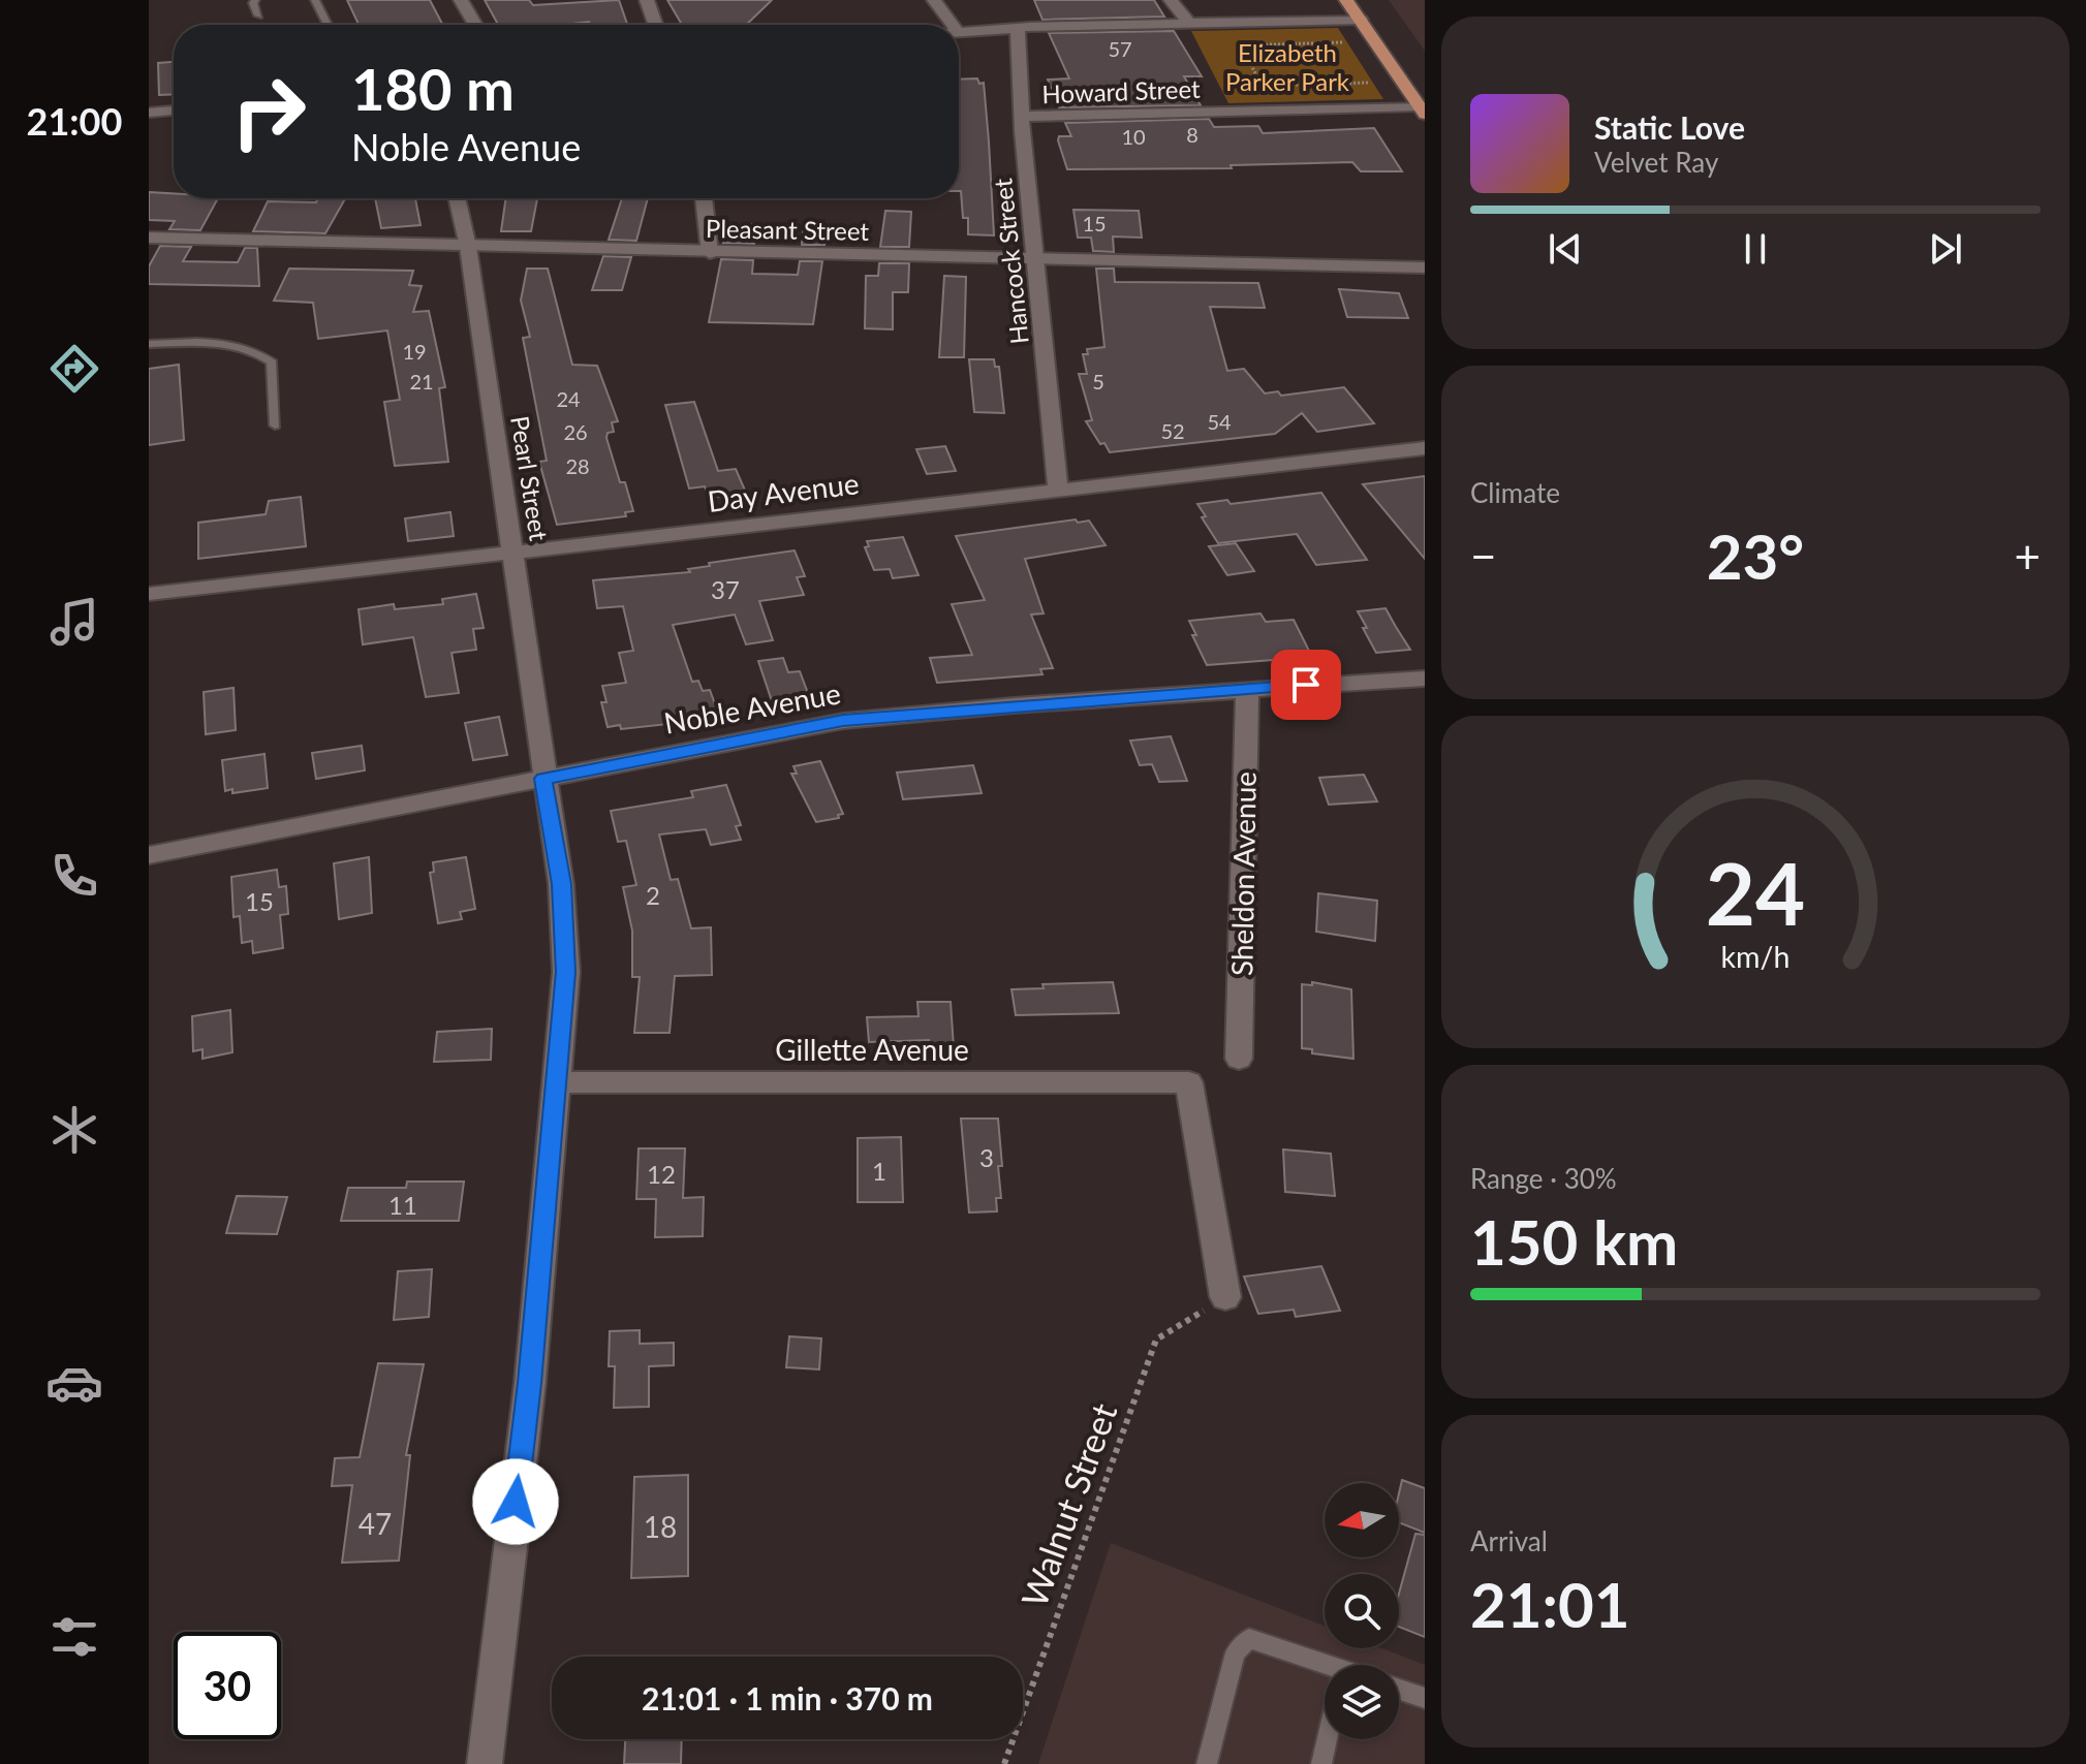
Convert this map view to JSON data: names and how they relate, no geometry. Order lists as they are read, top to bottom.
{
  "streets": {
    "street": [
      "Howard Street",
      "Pleasant Street",
      "Hancock Street",
      "Pearl Street",
      "Day Avenue",
      "Noble Avenue",
      "Sheldon Avenue",
      "Gillette Avenue"
    ],
    "path": ["Walnut Street"]
  },
  "crossings": [
    ["Howard Street", "Hancock Street"],
    ["Pleasant Street", "Hancock Street"],
    ["Pleasant Street", "Pearl Street"],
    ["Hancock Street", "Day Avenue"],
    ["Pearl Street", "Day Avenue"],
    ["Pearl Street", "Noble Avenue"],
    ["Pearl Street", "Gillette Avenue"],
    ["Noble Avenue", "Sheldon Avenue"],
    ["Gillette Avenue", "Walnut Street"]
  ],
  "parks": ["Elizabeth Parker Park"],
  "house_numbers": [
    "57",
    "8",
    "10",
    "15",
    "19",
    "21",
    "5",
    "24",
    "54",
    "52",
    "26",
    "28",
    "37",
    "2",
    "15",
    "3",
    "1",
    "12",
    "11",
    "47",
    "18"
  ],
  "north": "left",
  "page": {
    "tabs": "21:00",
    "turn": ["180 m", "Noble Avenue"],
    "song": ["Static Love", "Velvet Ray"],
    "tile": [
      "Climate",
      ["Range · 30%", "150 km"],
      ["Arrival", "21:01"]
    ],
    "heat": ["−", "23°", "+"],
    "limit": "30",
    "trip": "21:01 · 1 min · 370 m",
    "gauge": ["24", "km/h"]
  }
}
